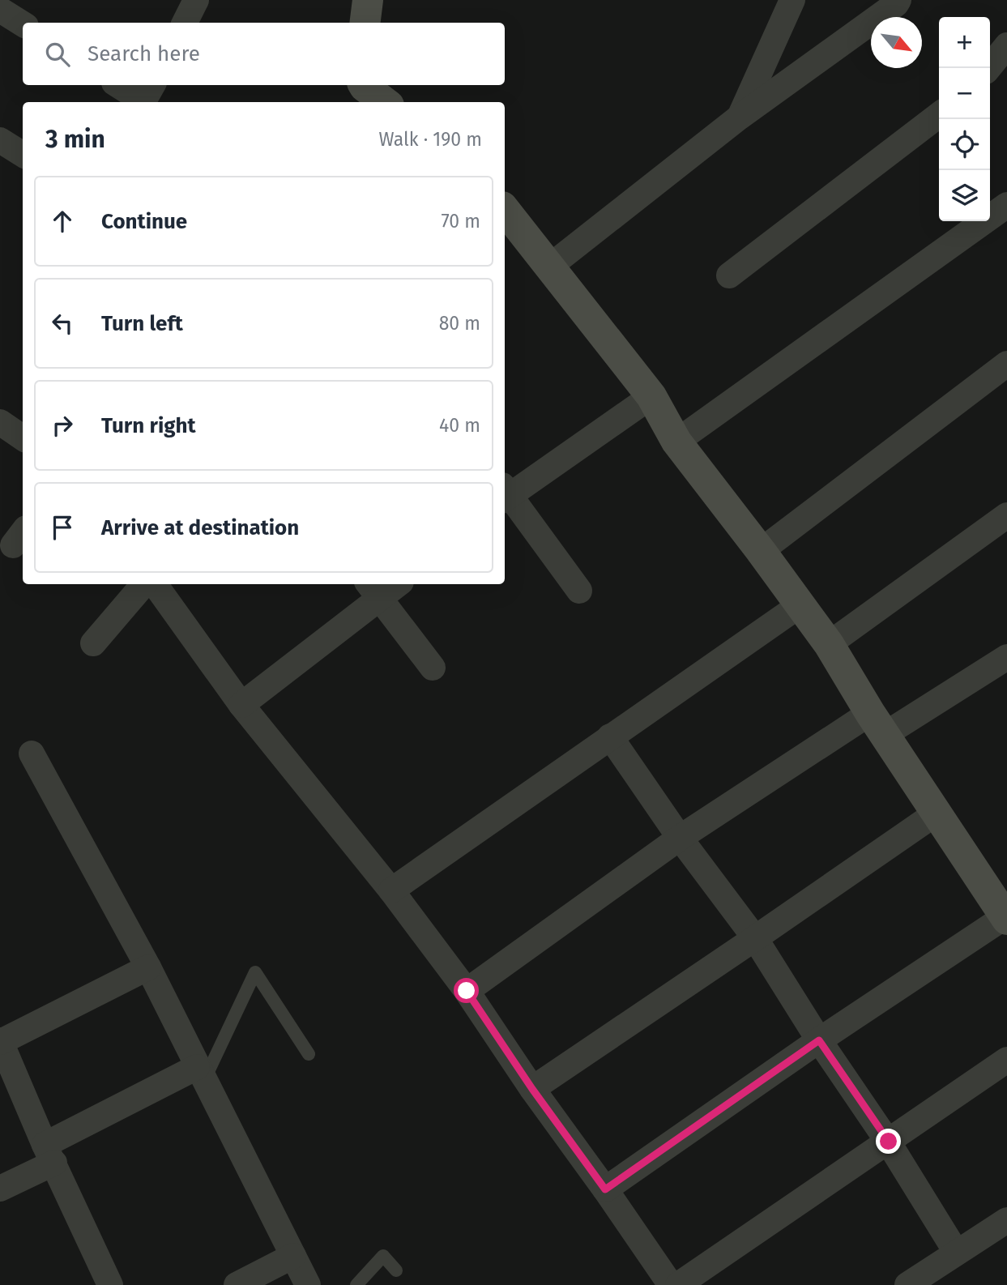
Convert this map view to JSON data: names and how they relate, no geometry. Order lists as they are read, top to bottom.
{
  "north": "bottom right",
  "page": {
    "map_buttons": ["+", "−"],
    "search": "Search here",
    "heading": ["3 min", "Walk · 190 m"],
    "list": [
      ["Continue", "70 m"],
      ["Turn left", "80 m"],
      ["Turn right", "40 m"],
      "Arrive at destination"
    ]
  }
}
